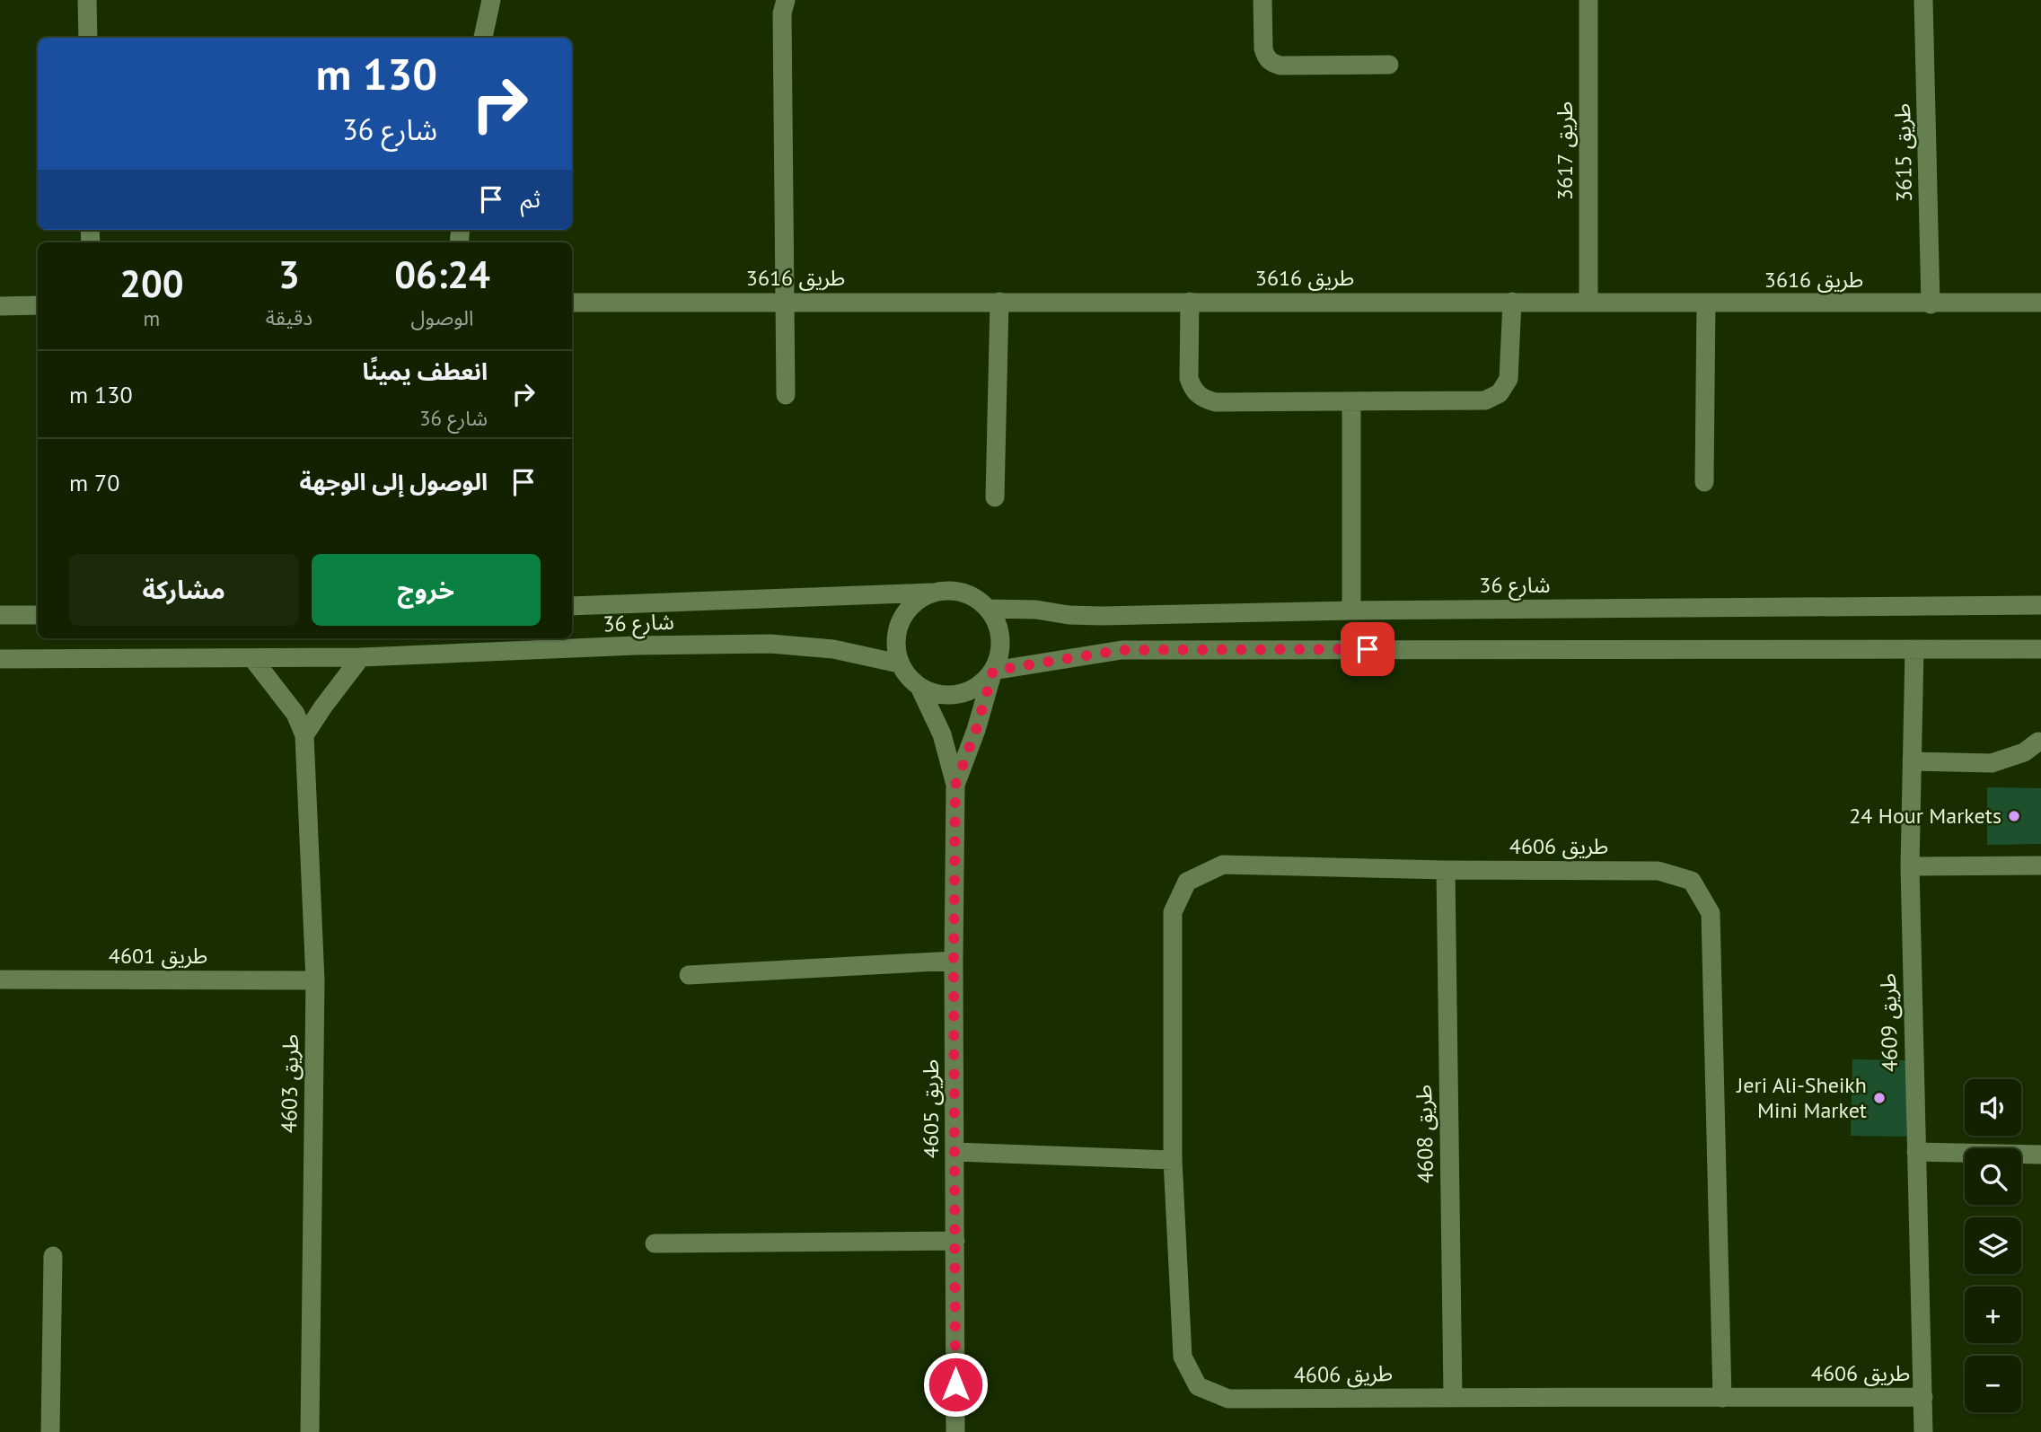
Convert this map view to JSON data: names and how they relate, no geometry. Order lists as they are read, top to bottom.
{
  "streets": {
    "street": [
      "طريق 3617",
      "طريق 3615",
      "طريق 3616",
      "شارع 36",
      "طريق 4606",
      "طريق 4601",
      "طريق 4609",
      "طريق 4603",
      "طريق 4605",
      "طريق 4608"
    ]
  },
  "crossings": [
    ["طريق 3617", "طريق 3616"],
    ["طريق 3615", "طريق 3616"],
    ["شارع 36", "طريق 4603"],
    ["شارع 36", "طريق 4605"],
    ["طريق 4606", "طريق 4609"],
    ["طريق 4606", "طريق 4608"],
    ["طريق 4601", "طريق 4603"]
  ],
  "places": ["24 Hour Markets", "Jeri Ali-Sheikh Mini Market"],
  "page": {
    "turn": ["130 m", "شارع 36"],
    "then": "ثم",
    "eta": [
      "06:24",
      "الوصول",
      "3",
      "دقيقة",
      "200",
      "m"
    ],
    "list": [
      {
        "name": "انعطف يمينًا",
        "note": "شارع 36",
        "value": "130 m"
      },
      {
        "name": "الوصول إلى الوجهة",
        "value": "70 m"
      }
    ],
    "buttons": ["خروج", "مشاركة"],
    "map_buttons": ["+", "−"]
  }
}
